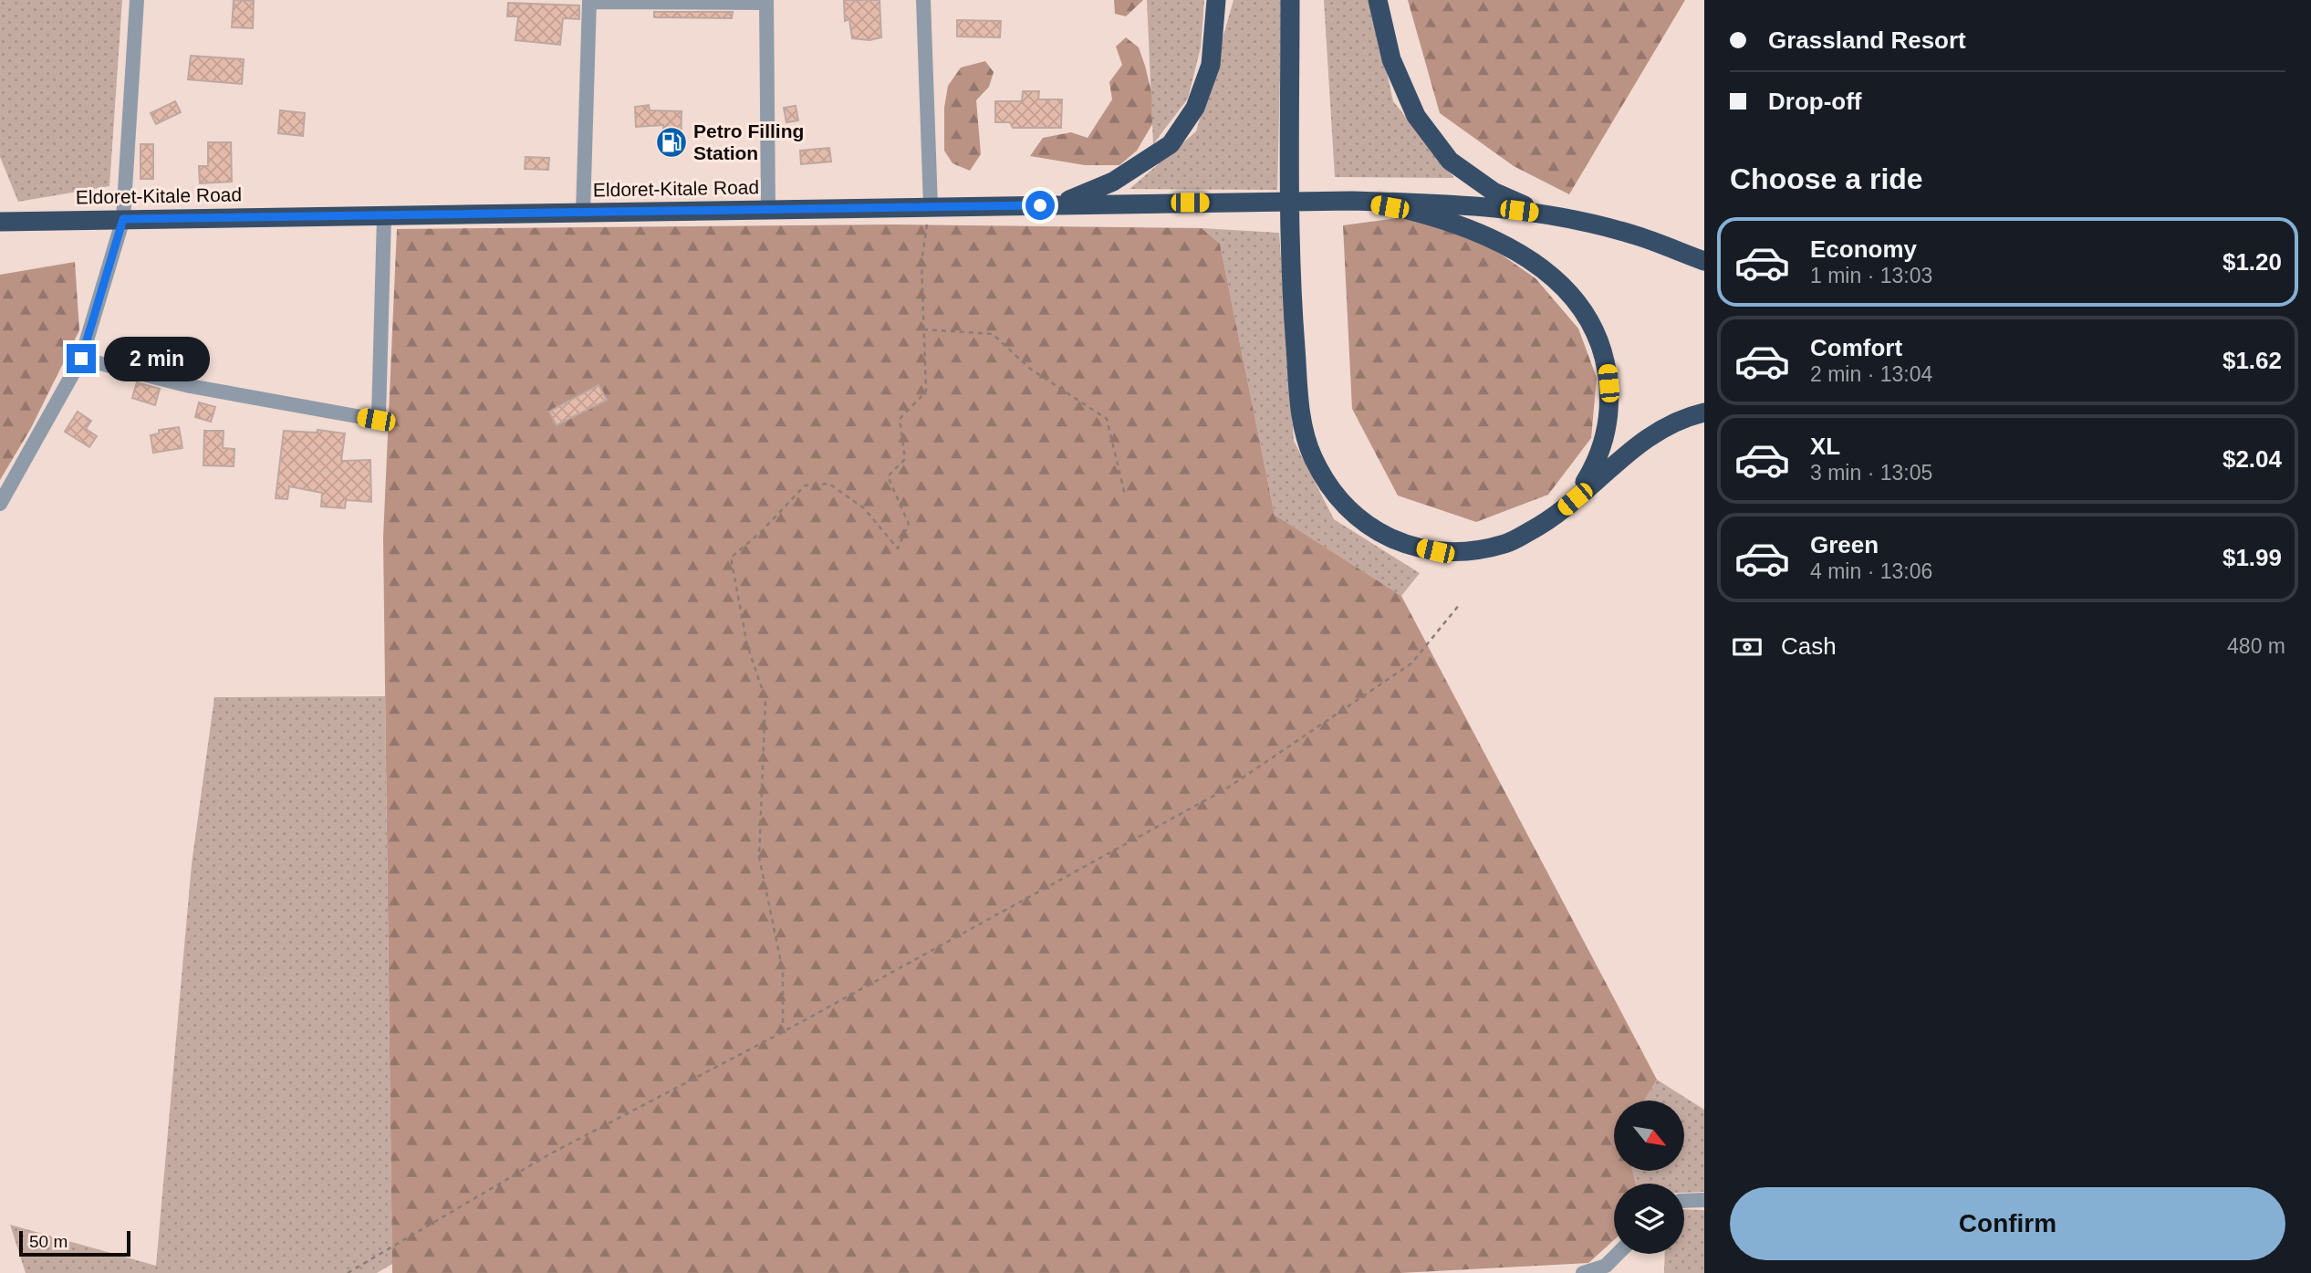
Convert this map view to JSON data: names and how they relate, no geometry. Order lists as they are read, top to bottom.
{
  "streets": {
    "highway": ["Eldoret-Kitale Road"]
  },
  "places": {
    "fuel station": ["Petro Filling Station"]
  },
  "scale_bar": "50 m",
  "north": "bottom right",
  "page": {
    "banner": ["Grassland Resort", "Drop-off"],
    "heading": "Choose a ride",
    "list": [
      {
        "name": "Economy",
        "note": "1 min · 13:03",
        "value": "$1.20"
      },
      {
        "name": "Comfort",
        "note": "2 min · 13:04",
        "value": "$1.62"
      },
      {
        "name": "XL",
        "note": "3 min · 13:05",
        "value": "$2.04"
      },
      {
        "name": "Green",
        "note": "4 min · 13:06",
        "value": "$1.99"
      }
    ],
    "bubble": "2 min",
    "pay": ["Cash", "480 m"],
    "buttons": "Confirm",
    "scale": "50 m"
  }
}
